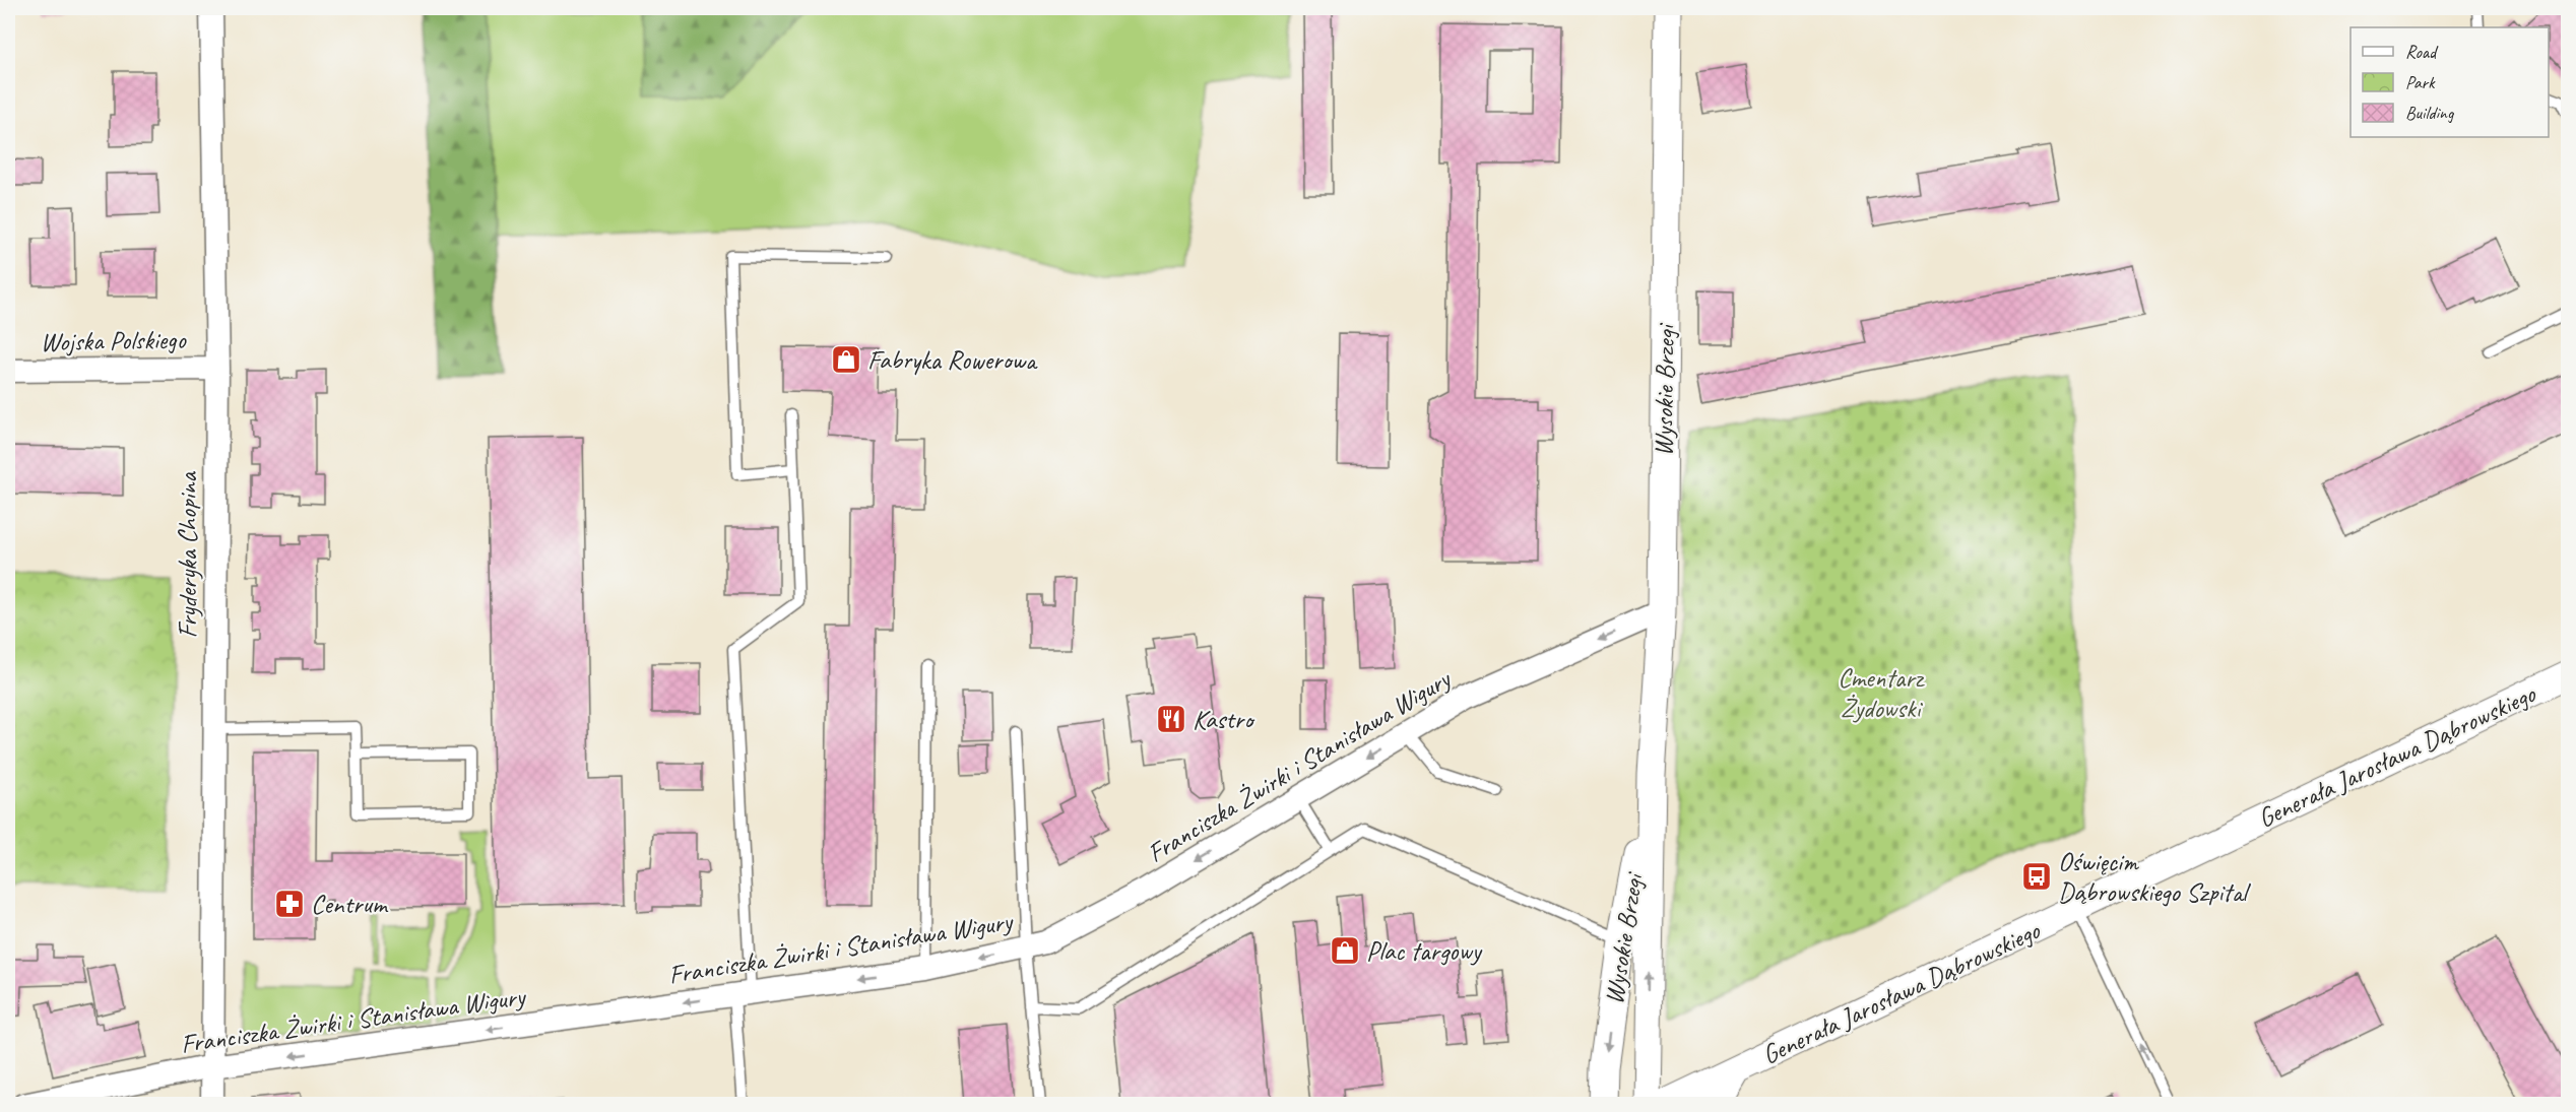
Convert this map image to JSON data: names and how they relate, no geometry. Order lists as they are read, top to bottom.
{
  "streets": {
    "street": [
      "Wojska Polskiego",
      "Wysokie Brzegi",
      "Fryderyka Chopina",
      "Generała Jarosława Dąbrowskiego",
      "Franciszka Żwirki i Stanisława Wigury"
    ]
  },
  "crossings": [
    ["Wojska Polskiego", "Fryderyka Chopina"],
    ["Wysokie Brzegi", "Franciszka Żwirki i Stanisława Wigury"],
    ["Fryderyka Chopina", "Franciszka Żwirki i Stanisława Wigury"]
  ],
  "one_way": ["Franciszka Żwirki i Stanisława Wigury"],
  "parks": ["Cmentarz Żydowski"],
  "places": {
    "shop": ["Fabryka Rowerowa", "Plac targowy"],
    "restaurant": ["Kastro"],
    "bus stop": ["Oświęcim Dąbrowskiego Szpital"],
    "pharmacy": ["Centrum"]
  },
  "legend": ["Road", "Park", "Building"]
}
